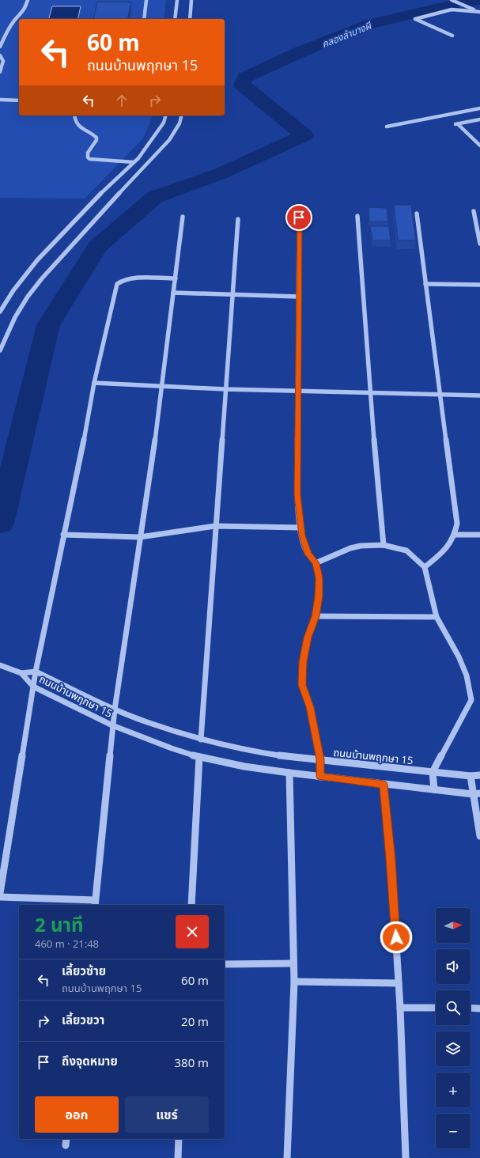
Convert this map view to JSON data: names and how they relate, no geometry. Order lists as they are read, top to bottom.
{
  "streets": {
    "street": ["ถนนบ้านพฤกษา 15"]
  },
  "water": ["คลองลำบางผี"],
  "north": "right",
  "page": {
    "turn": ["60 m", "ถนนบ้านพฤกษา 15"],
    "heading": ["2 นาที", "460 m · 21:48"],
    "map_buttons": ["+", "−"],
    "list": [
      {
        "name": "เลี้ยวซ้าย",
        "note": "ถนนบ้านพฤกษา 15",
        "value": "60 m"
      },
      {
        "name": "เลี้ยวขวา",
        "value": "20 m"
      },
      {
        "name": "ถึงจุดหมาย",
        "value": "380 m"
      }
    ],
    "buttons": ["ออก", "แชร์"]
  }
}
